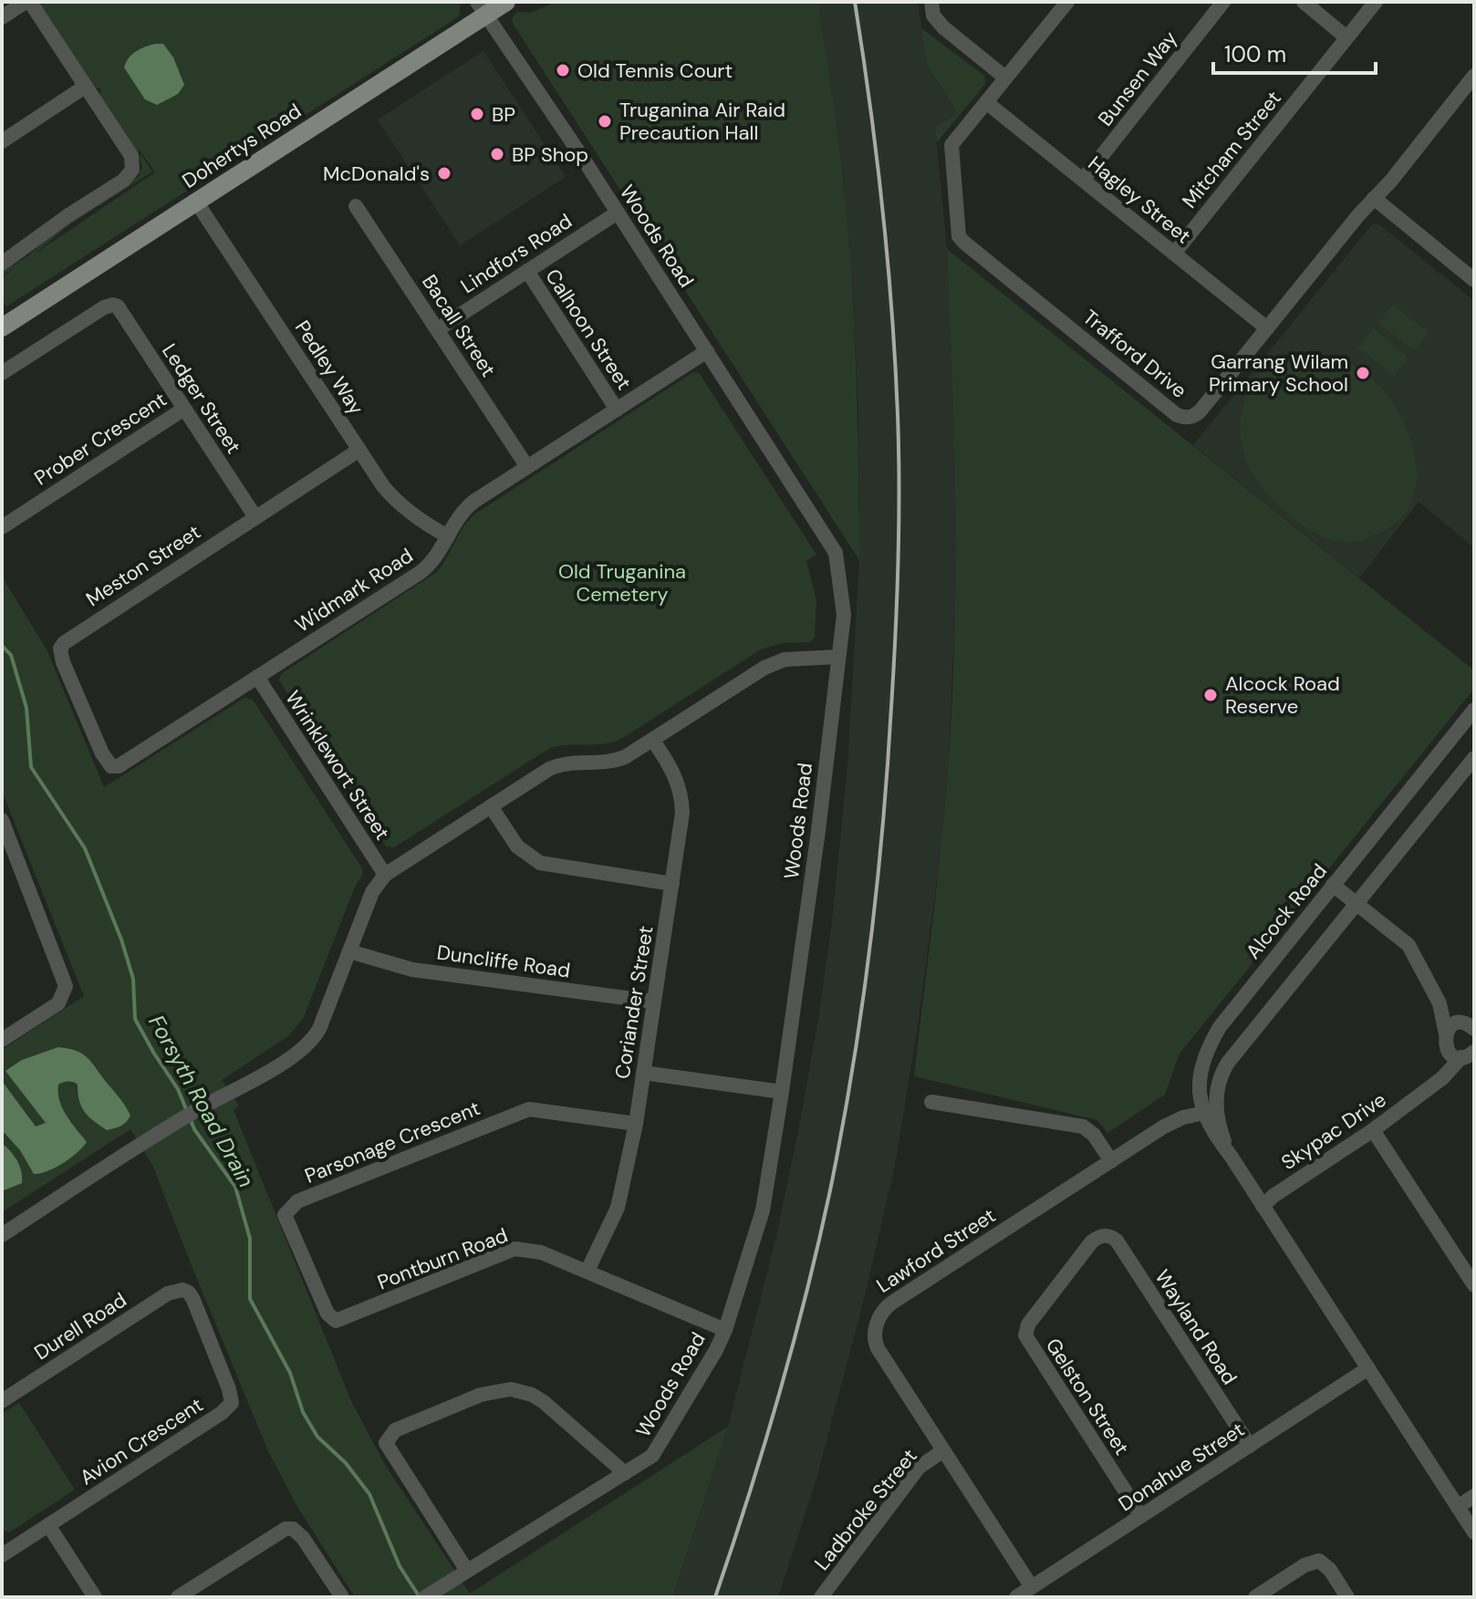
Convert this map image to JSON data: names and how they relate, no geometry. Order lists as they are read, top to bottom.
{
  "streets": {
    "main road": ["Dohertys Road"],
    "street": [
      "Bunsen Way",
      "Mitcham Street",
      "Hagley Street",
      "Woods Road",
      "Lindfors Road",
      "Bacall Street",
      "Calhoon Street",
      "Trafford Drive",
      "Pedley Way",
      "Ledger Street",
      "Prober Crescent",
      "Meston Street",
      "Widmark Road",
      "Wrinklewort Street",
      "Alcock Road",
      "Duncliffe Road",
      "Coriander Street",
      "Skypac Drive",
      "Parsonage Crescent",
      "Lawford Street",
      "Pontburn Road",
      "Durell Road",
      "Wayland Road",
      "Gelston Street",
      "Avion Crescent",
      "Donahue Street",
      "Ladbroke Street"
    ]
  },
  "crossings": [
    ["Bunsen Way", "Hagley Street"],
    ["Dohertys Road", "Woods Road"],
    ["Dohertys Road", "Pedley Way"],
    ["Mitcham Street", "Hagley Street"],
    ["Hagley Street", "Trafford Drive"],
    ["Woods Road", "Lindfors Road"],
    ["Woods Road", "Widmark Road"],
    ["Woods Road", "Pontburn Road"],
    ["Lindfors Road", "Bacall Street"],
    ["Lindfors Road", "Calhoon Street"],
    ["Bacall Street", "Widmark Road"],
    ["Calhoon Street", "Widmark Road"],
    ["Pedley Way", "Meston Street"],
    ["Pedley Way", "Widmark Road"],
    ["Ledger Street", "Prober Crescent"],
    ["Ledger Street", "Meston Street"],
    ["Meston Street", "Widmark Road"],
    ["Widmark Road", "Wrinklewort Street"],
    ["Alcock Road", "Skypac Drive"],
    ["Alcock Road", "Lawford Street"],
    ["Alcock Road", "Donahue Street"],
    ["Duncliffe Road", "Coriander Street"],
    ["Coriander Street", "Parsonage Crescent"],
    ["Coriander Street", "Pontburn Road"],
    ["Parsonage Crescent", "Pontburn Road"],
    ["Lawford Street", "Donahue Street"],
    ["Lawford Street", "Ladbroke Street"],
    ["Durell Road", "Avion Crescent"],
    ["Wayland Road", "Gelston Street"],
    ["Wayland Road", "Donahue Street"],
    ["Gelston Street", "Donahue Street"]
  ],
  "water": ["Forsyth Road Drain"],
  "parks": ["Old Truganina Cemetery"],
  "places": [
    "Old Tennis Court",
    "BP",
    "Truganina Air Raid Precaution Hall",
    "BP Shop",
    "McDonald's",
    "Garrang Wilam Primary School",
    "Alcock Road Reserve"
  ],
  "scale_bar": "100 m"
}
